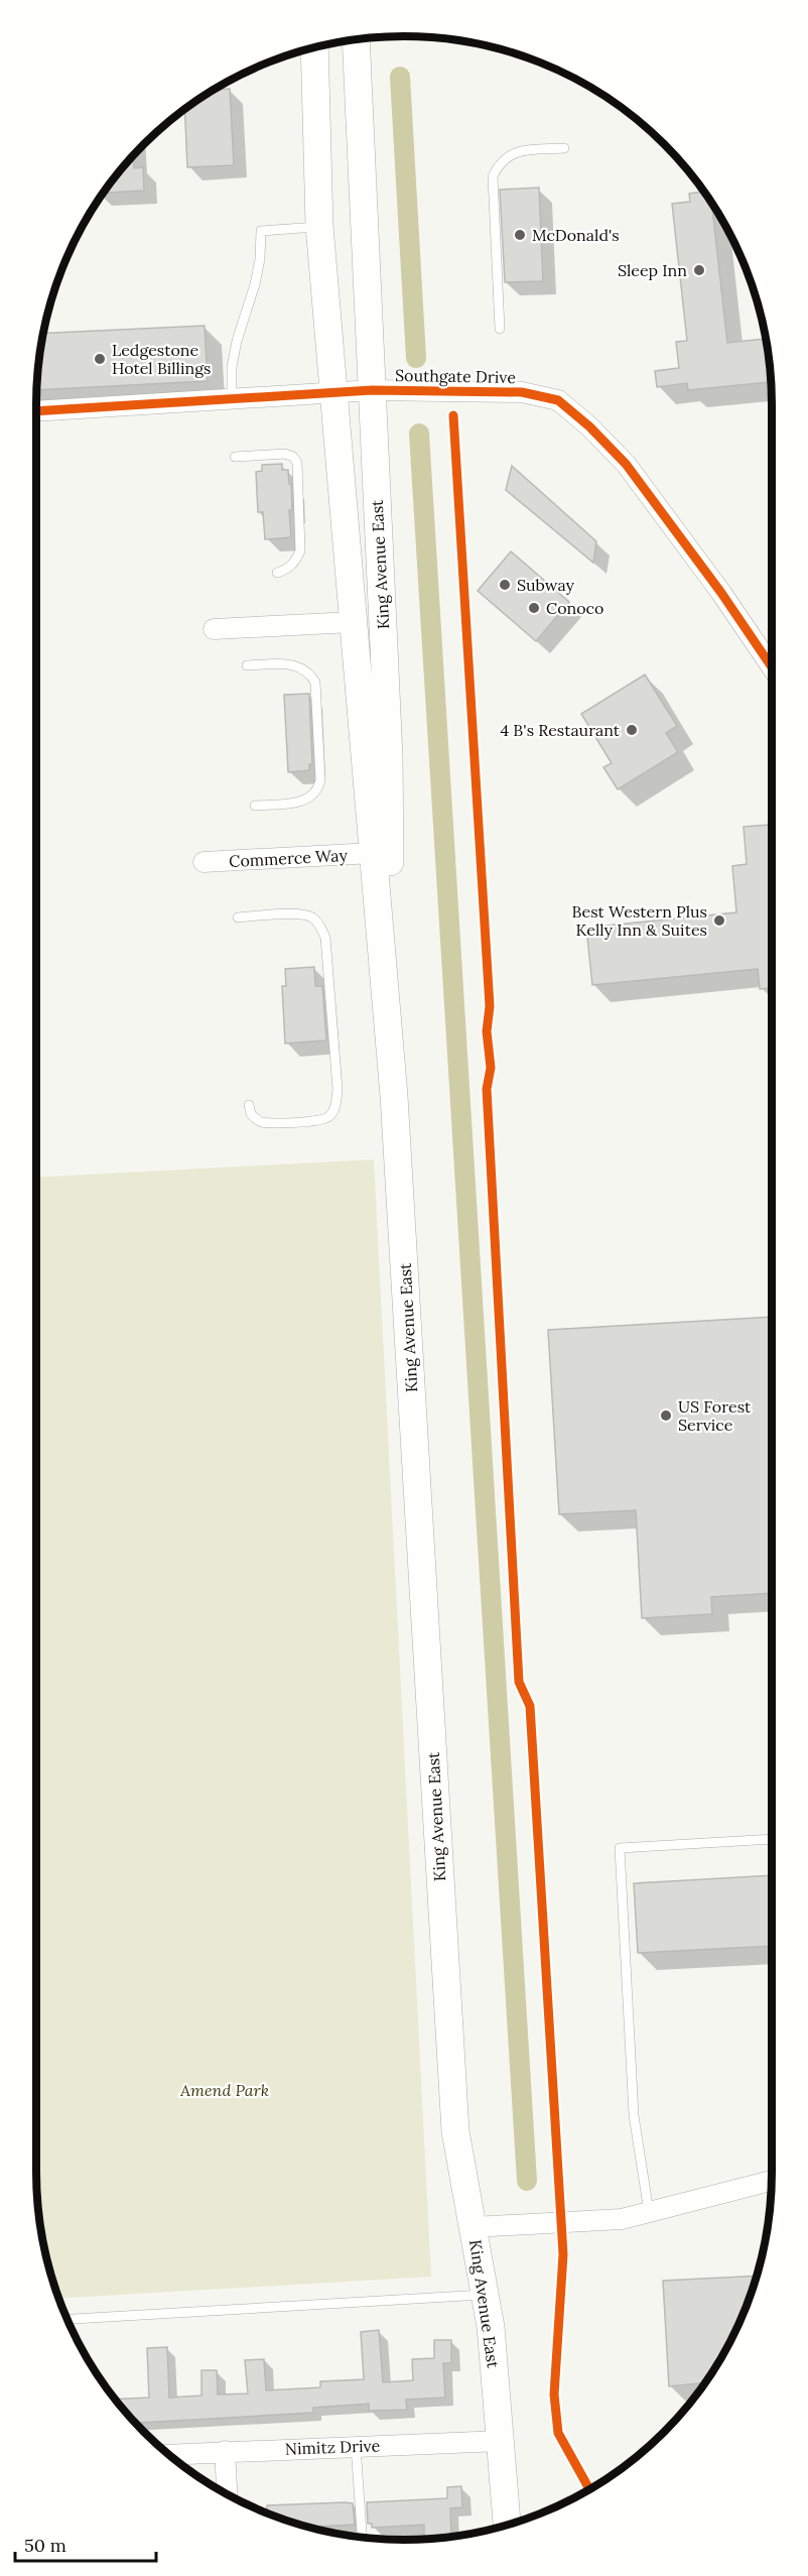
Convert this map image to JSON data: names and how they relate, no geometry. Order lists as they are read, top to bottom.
{
  "streets": {
    "main road": ["King Avenue East"],
    "street": ["Southgate Drive", "Commerce Way", "Nimitz Drive"]
  },
  "crossings": [
    ["Southgate Drive", "King Avenue East"],
    ["King Avenue East", "Commerce Way"],
    ["King Avenue East", "Nimitz Drive"]
  ],
  "parks": ["Amend Park"],
  "places": [
    "McDonald's",
    "Sleep Inn",
    "Ledgestone Hotel Billings",
    "Subway",
    "Conoco",
    "4 B's Restaurant",
    "Best Western Plus Kelly Inn & Suites",
    "US Forest Service"
  ],
  "scale_bar": "50 m"
}
